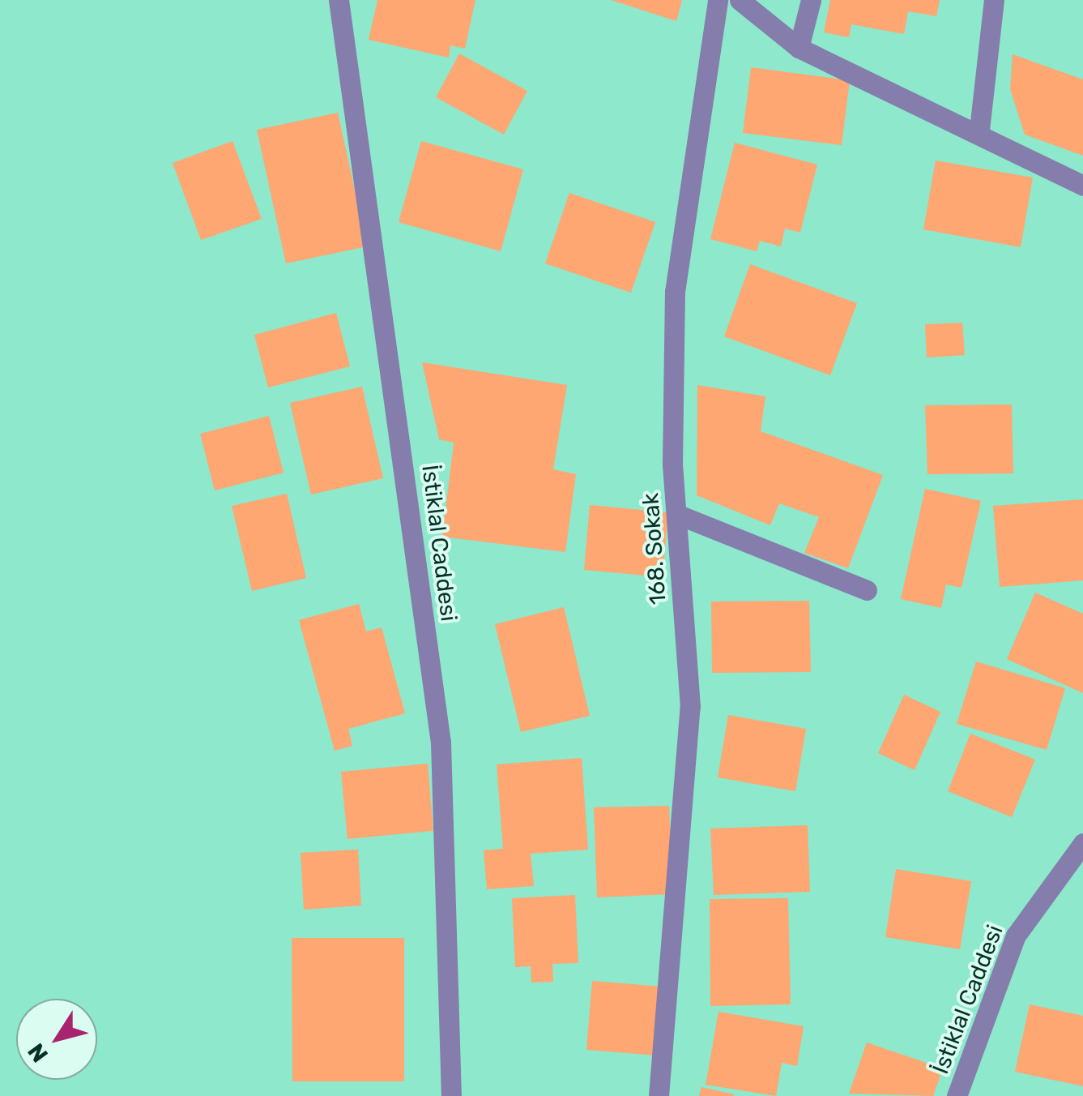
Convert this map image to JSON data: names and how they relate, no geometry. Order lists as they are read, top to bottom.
{
  "streets": {
    "street": ["İstiklal Caddesi", "168. Sokak"]
  },
  "north": "bottom left"
}
